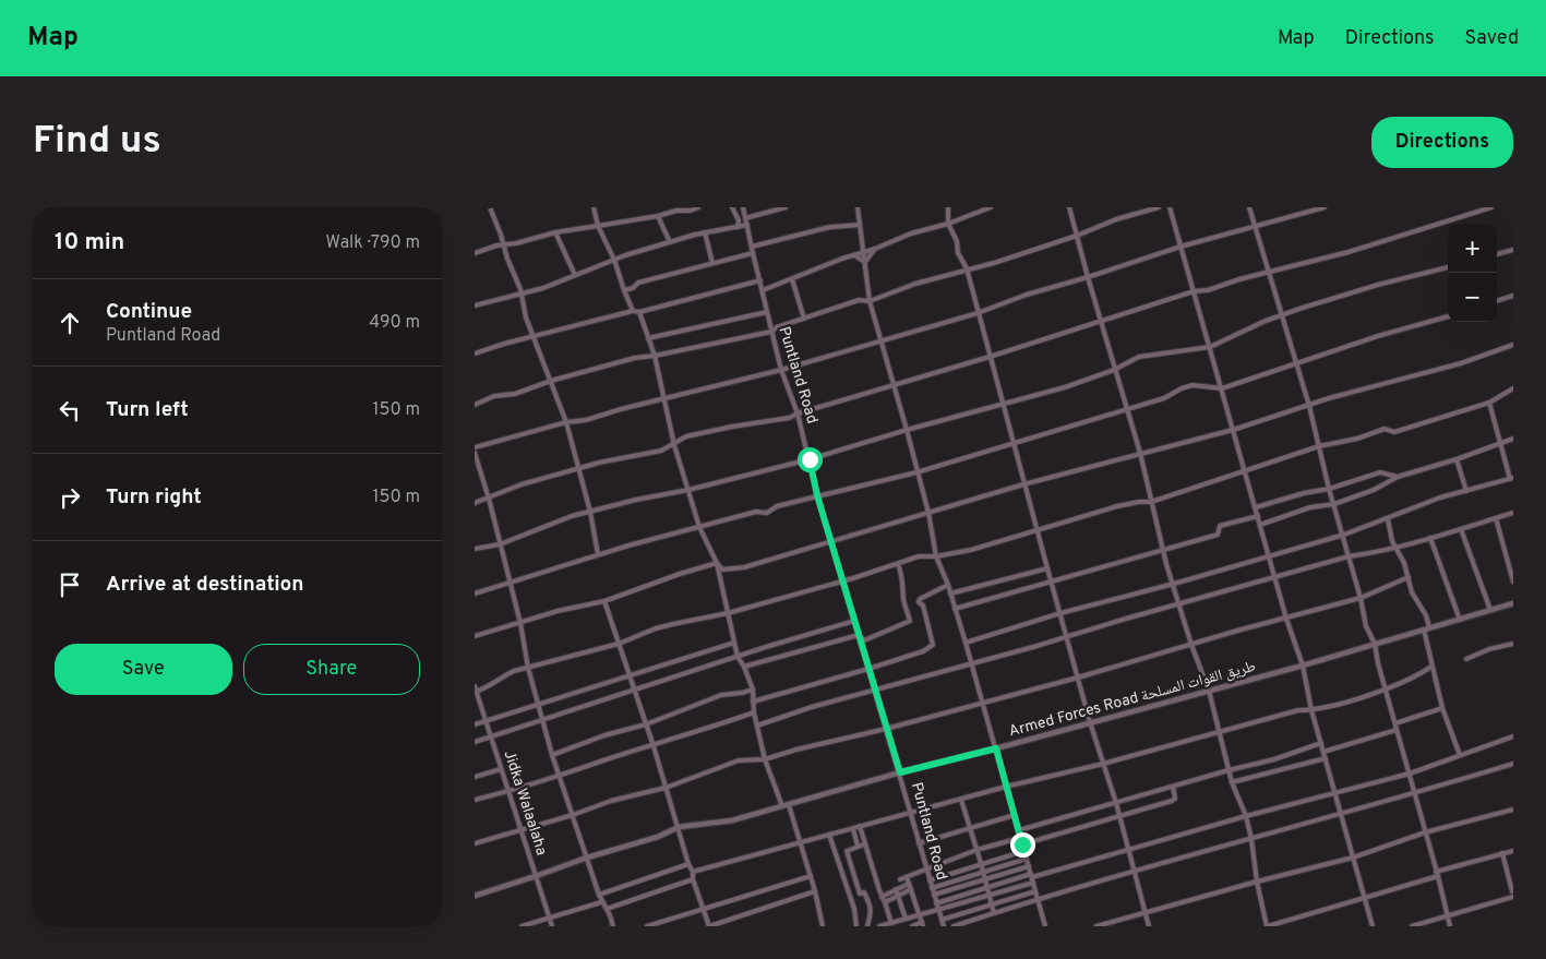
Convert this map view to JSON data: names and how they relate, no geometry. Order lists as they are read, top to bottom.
{
  "streets": {
    "street": ["Puntland Road", "Armed Forces Road طريق القوات المسلحة", "Jidka Walaalaha"]
  },
  "crossings": [
    ["Puntland Road", "Armed Forces Road طريق القوات المسلحة"],
    ["Armed Forces Road طريق القوات المسلحة", "Jidka Walaalaha"]
  ],
  "page": {
    "header": "Map",
    "nav": ["Map", "Directions", "Saved"],
    "buttons": [
      "Directions",
      ["Save", "Share"]
    ],
    "title": "Find us",
    "heading": ["10 min", "Walk · 790 m"],
    "map_buttons": ["+", "−"],
    "list": [
      ["Continue", "Puntland Road", "490 m"],
      ["Turn left", "150 m"],
      ["Turn right", "150 m"],
      "Arrive at destination"
    ]
  }
}
